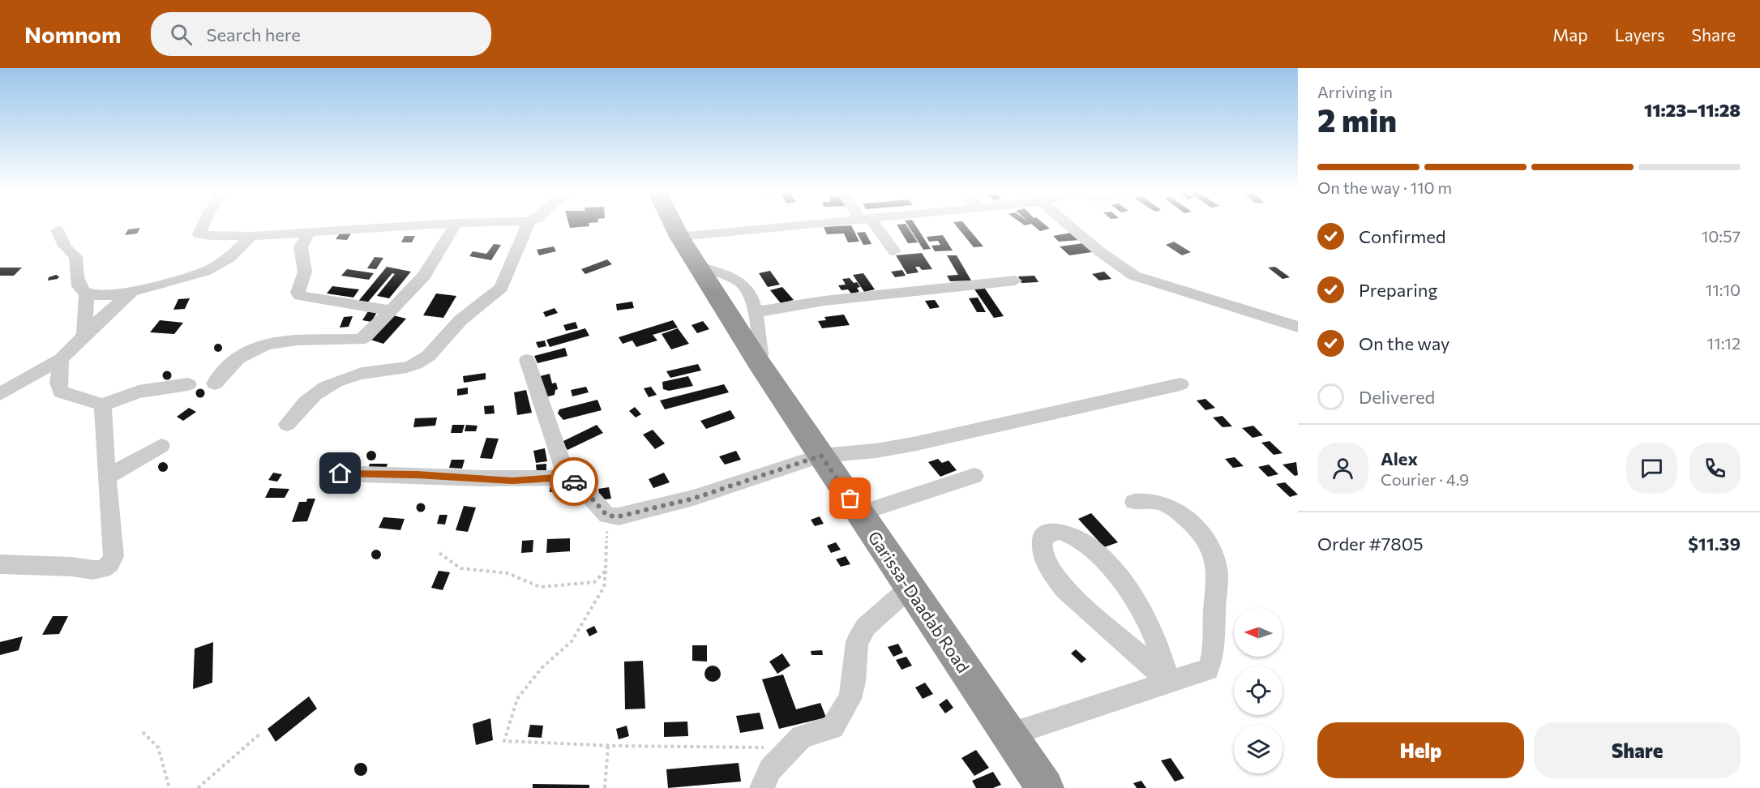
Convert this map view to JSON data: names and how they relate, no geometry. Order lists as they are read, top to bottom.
{
  "streets": {
    "highway": ["Garissa-Daadab Road"]
  },
  "north": "left",
  "page": {
    "header": "Nomnom",
    "search": "Search here",
    "nav": ["Map", "Layers", "Share"],
    "heading": ["2 min", "Arriving in", "11:23–11:28"],
    "panel": [
      "Alex",
      "Courier · 4.9",
      "Order #7805",
      "$11.39"
    ],
    "bar": "On the way · 110 m",
    "list": [
      ["Confirmed", "10:57"],
      ["Preparing", "11:10"],
      ["On the way", "11:12"],
      "Delivered"
    ],
    "buttons": ["Help", "Share"]
  }
}
